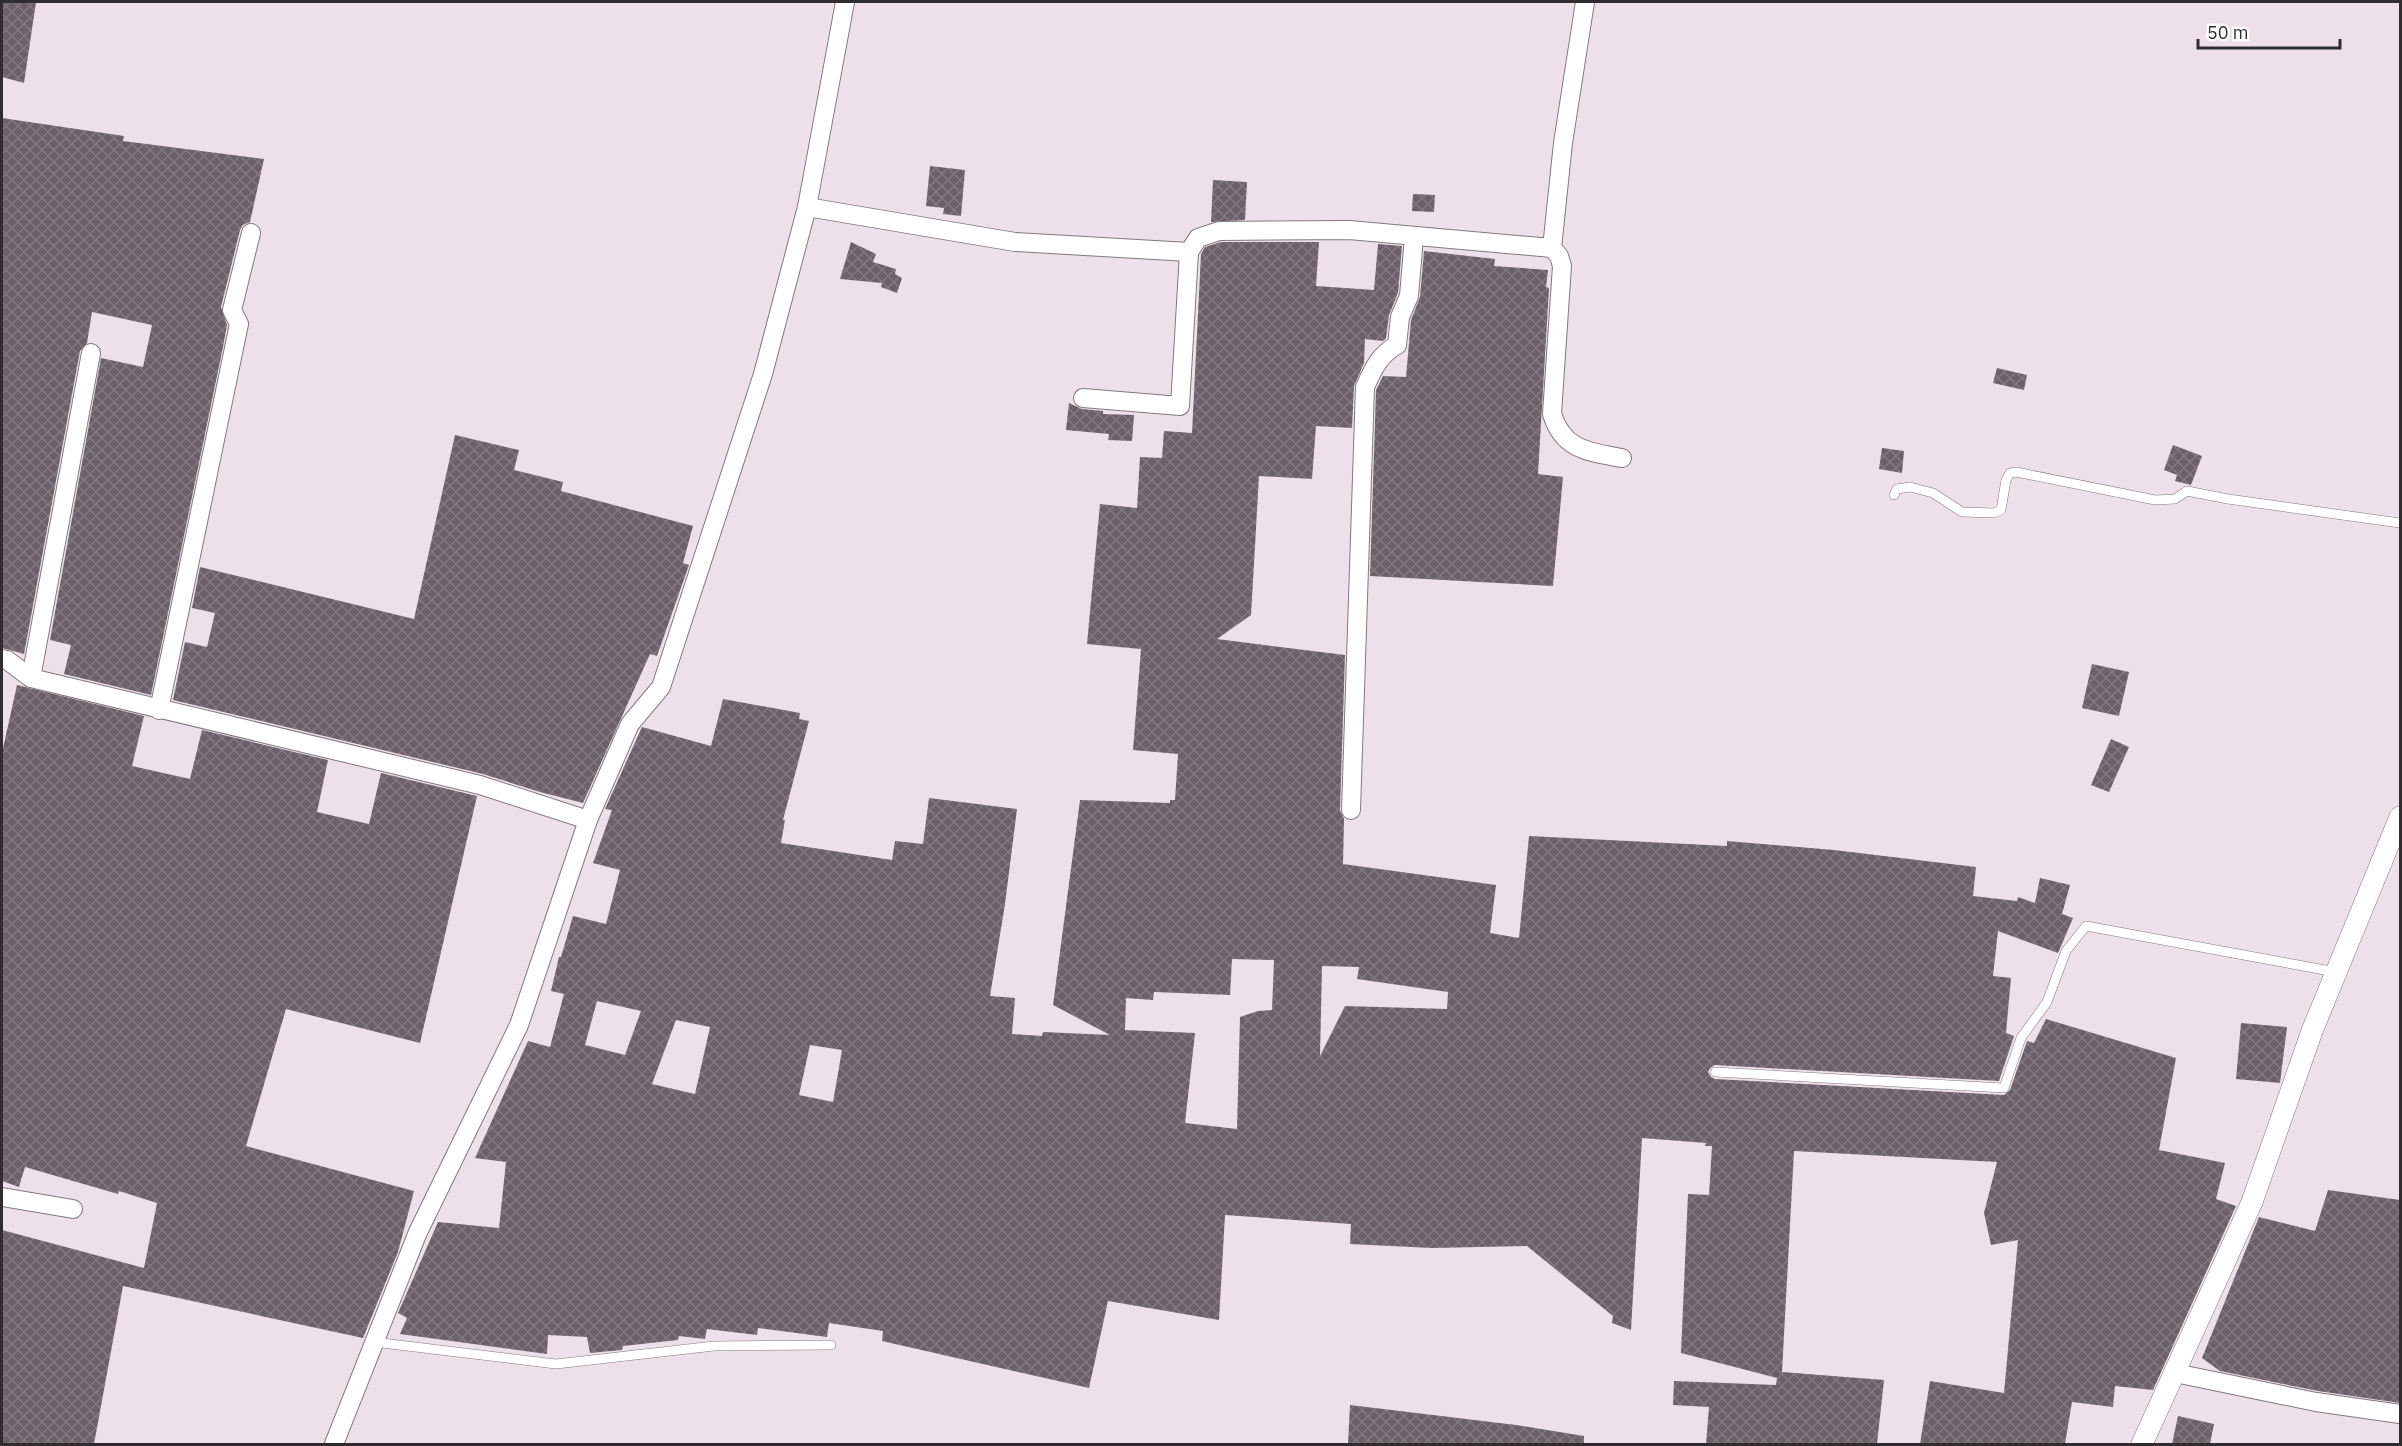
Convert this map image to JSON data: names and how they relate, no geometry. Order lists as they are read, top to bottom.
{
  "scale_bar": "50 m"
}
